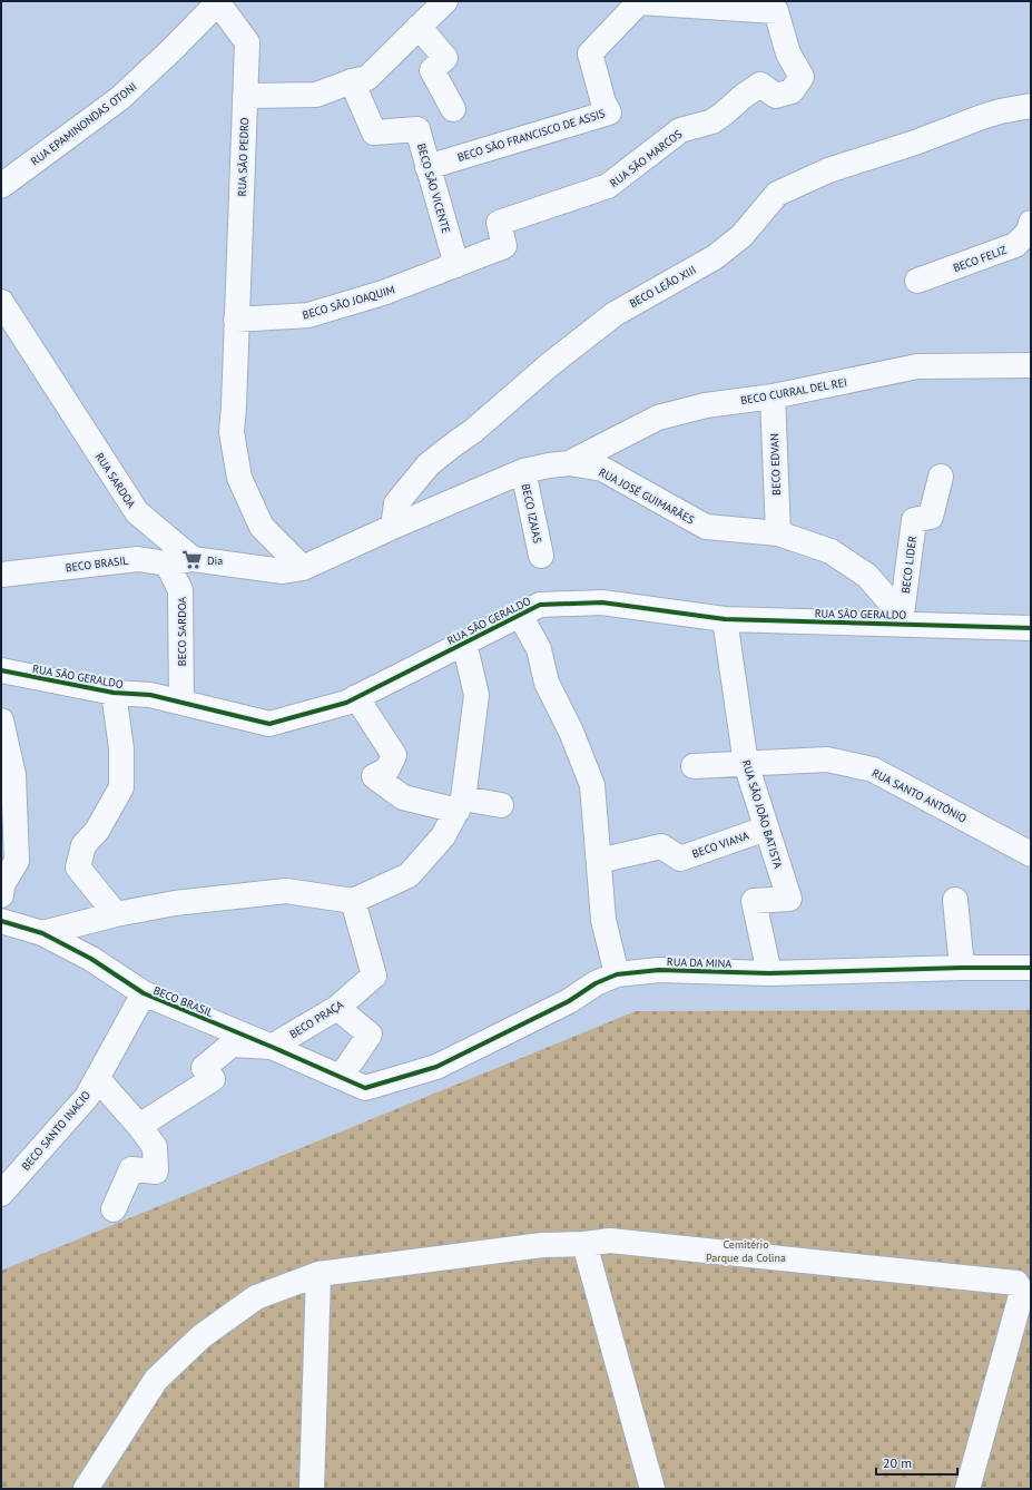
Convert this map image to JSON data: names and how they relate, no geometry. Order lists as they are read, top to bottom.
{
  "streets": {
    "street": [
      "RUA EPAMINONDAS OTONI",
      "BECO SÃO FRANCISCO DE ASSIS",
      "RUA SÃO PEDRO",
      "RUA SÃO MARCOS",
      "BECO SÃO VICENTE",
      "BECO FELIZ",
      "BECO LEÃO XIII",
      "BECO SÃO JOAQUIM",
      "BECO CURRAL DEL REI",
      "BECO EDVAN",
      "RUA SARDOA",
      "RUA JOSÉ GUIMARÃES",
      "BECO IZAIAS",
      "BECO BRASIL",
      "BECO LIDER",
      "RUA SÃO GERALDO",
      "BECO SARDOA",
      "RUA SANTO ANTÔNIO",
      "RUA SÃO JOÃO BATISTA",
      "BECO VIANA",
      "RUA DA MINA",
      "BECO PRAÇA",
      "BECO SANTO INACIO"
    ]
  },
  "crossings": [
    ["RUA EPAMINONDAS OTONI", "RUA SÃO PEDRO"],
    ["BECO SÃO FRANCISCO DE ASSIS", "RUA SÃO MARCOS"],
    ["BECO SÃO FRANCISCO DE ASSIS", "BECO SÃO VICENTE"],
    ["RUA SÃO PEDRO", "BECO SÃO JOAQUIM"],
    ["RUA SÃO PEDRO", "RUA JOSÉ GUIMARÃES"],
    ["RUA SÃO MARCOS", "BECO SÃO VICENTE"],
    ["RUA SÃO MARCOS", "BECO SÃO JOAQUIM"],
    ["BECO SÃO VICENTE", "BECO SÃO JOAQUIM"],
    ["BECO LEÃO XIII", "RUA JOSÉ GUIMARÃES"],
    ["BECO CURRAL DEL REI", "BECO EDVAN"],
    ["BECO CURRAL DEL REI", "RUA JOSÉ GUIMARÃES"],
    ["BECO EDVAN", "RUA JOSÉ GUIMARÃES"],
    ["RUA SARDOA", "BECO BRASIL"],
    ["RUA JOSÉ GUIMARÃES", "BECO IZAIAS"],
    ["RUA JOSÉ GUIMARÃES", "BECO LIDER"],
    ["RUA JOSÉ GUIMARÃES", "RUA SÃO GERALDO"],
    ["BECO BRASIL", "BECO SARDOA"],
    ["BECO BRASIL", "RUA DA MINA"],
    ["BECO BRASIL", "BECO PRAÇA"],
    ["BECO BRASIL", "BECO SANTO INACIO"],
    ["BECO LIDER", "RUA SÃO GERALDO"],
    ["RUA SÃO GERALDO", "BECO SARDOA"],
    ["RUA SÃO GERALDO", "RUA SÃO JOÃO BATISTA"],
    ["RUA SANTO ANTÔNIO", "RUA SÃO JOÃO BATISTA"],
    ["RUA SÃO JOÃO BATISTA", "BECO VIANA"],
    ["RUA SÃO JOÃO BATISTA", "RUA DA MINA"]
  ],
  "parks": ["Cemitério Parque da Colina"],
  "places": {
    "supermarket": ["Dia"]
  },
  "scale_bar": "20 m"
}
